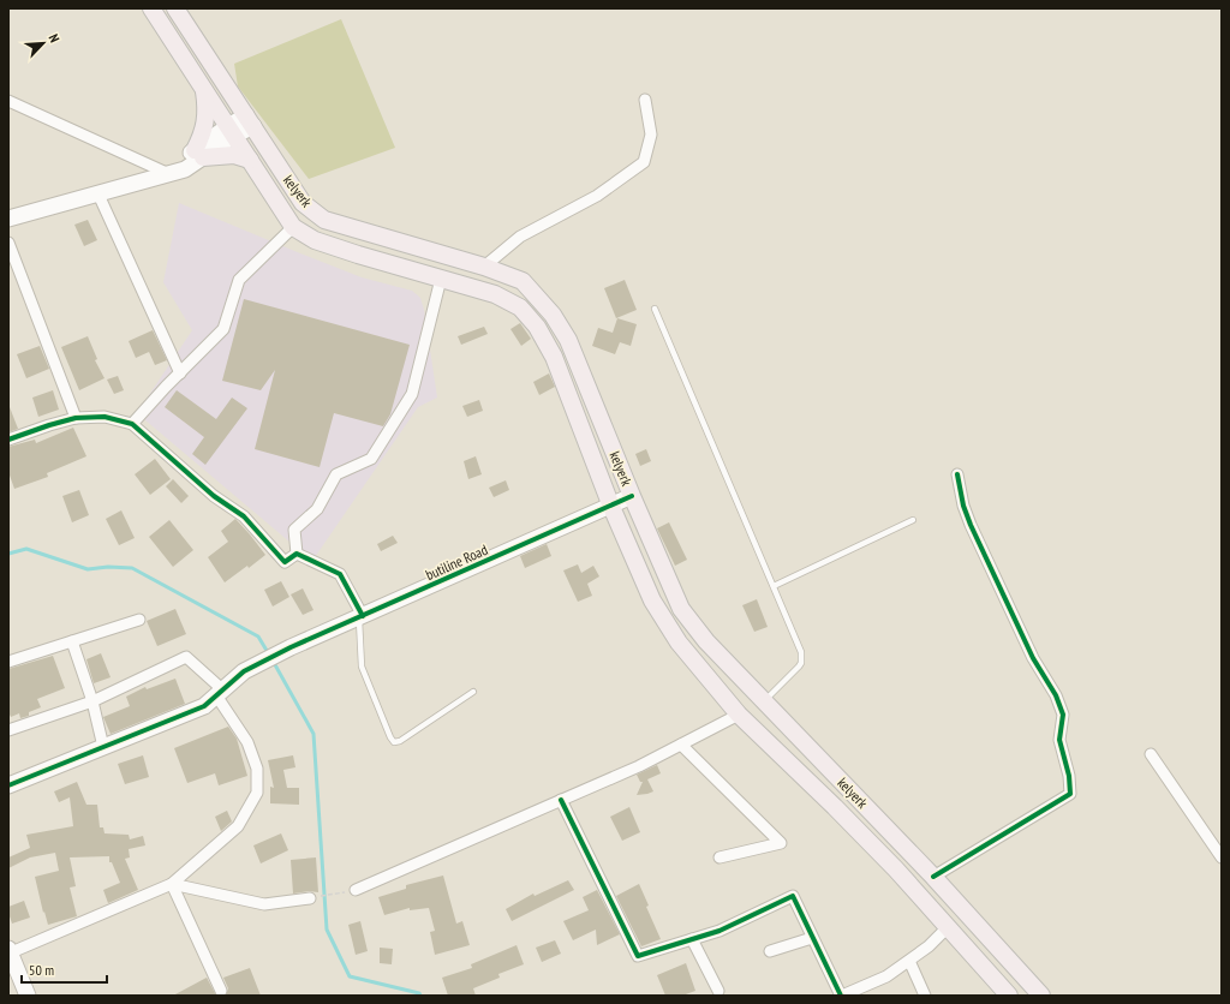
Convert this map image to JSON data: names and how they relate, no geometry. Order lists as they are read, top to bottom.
{
  "streets": {
    "main road": ["kelyerk"],
    "street": ["butiline Road"]
  },
  "crossings": [
    ["kelyerk", "butiline Road"]
  ],
  "scale_bar": "50 m",
  "north": "top right"
}
